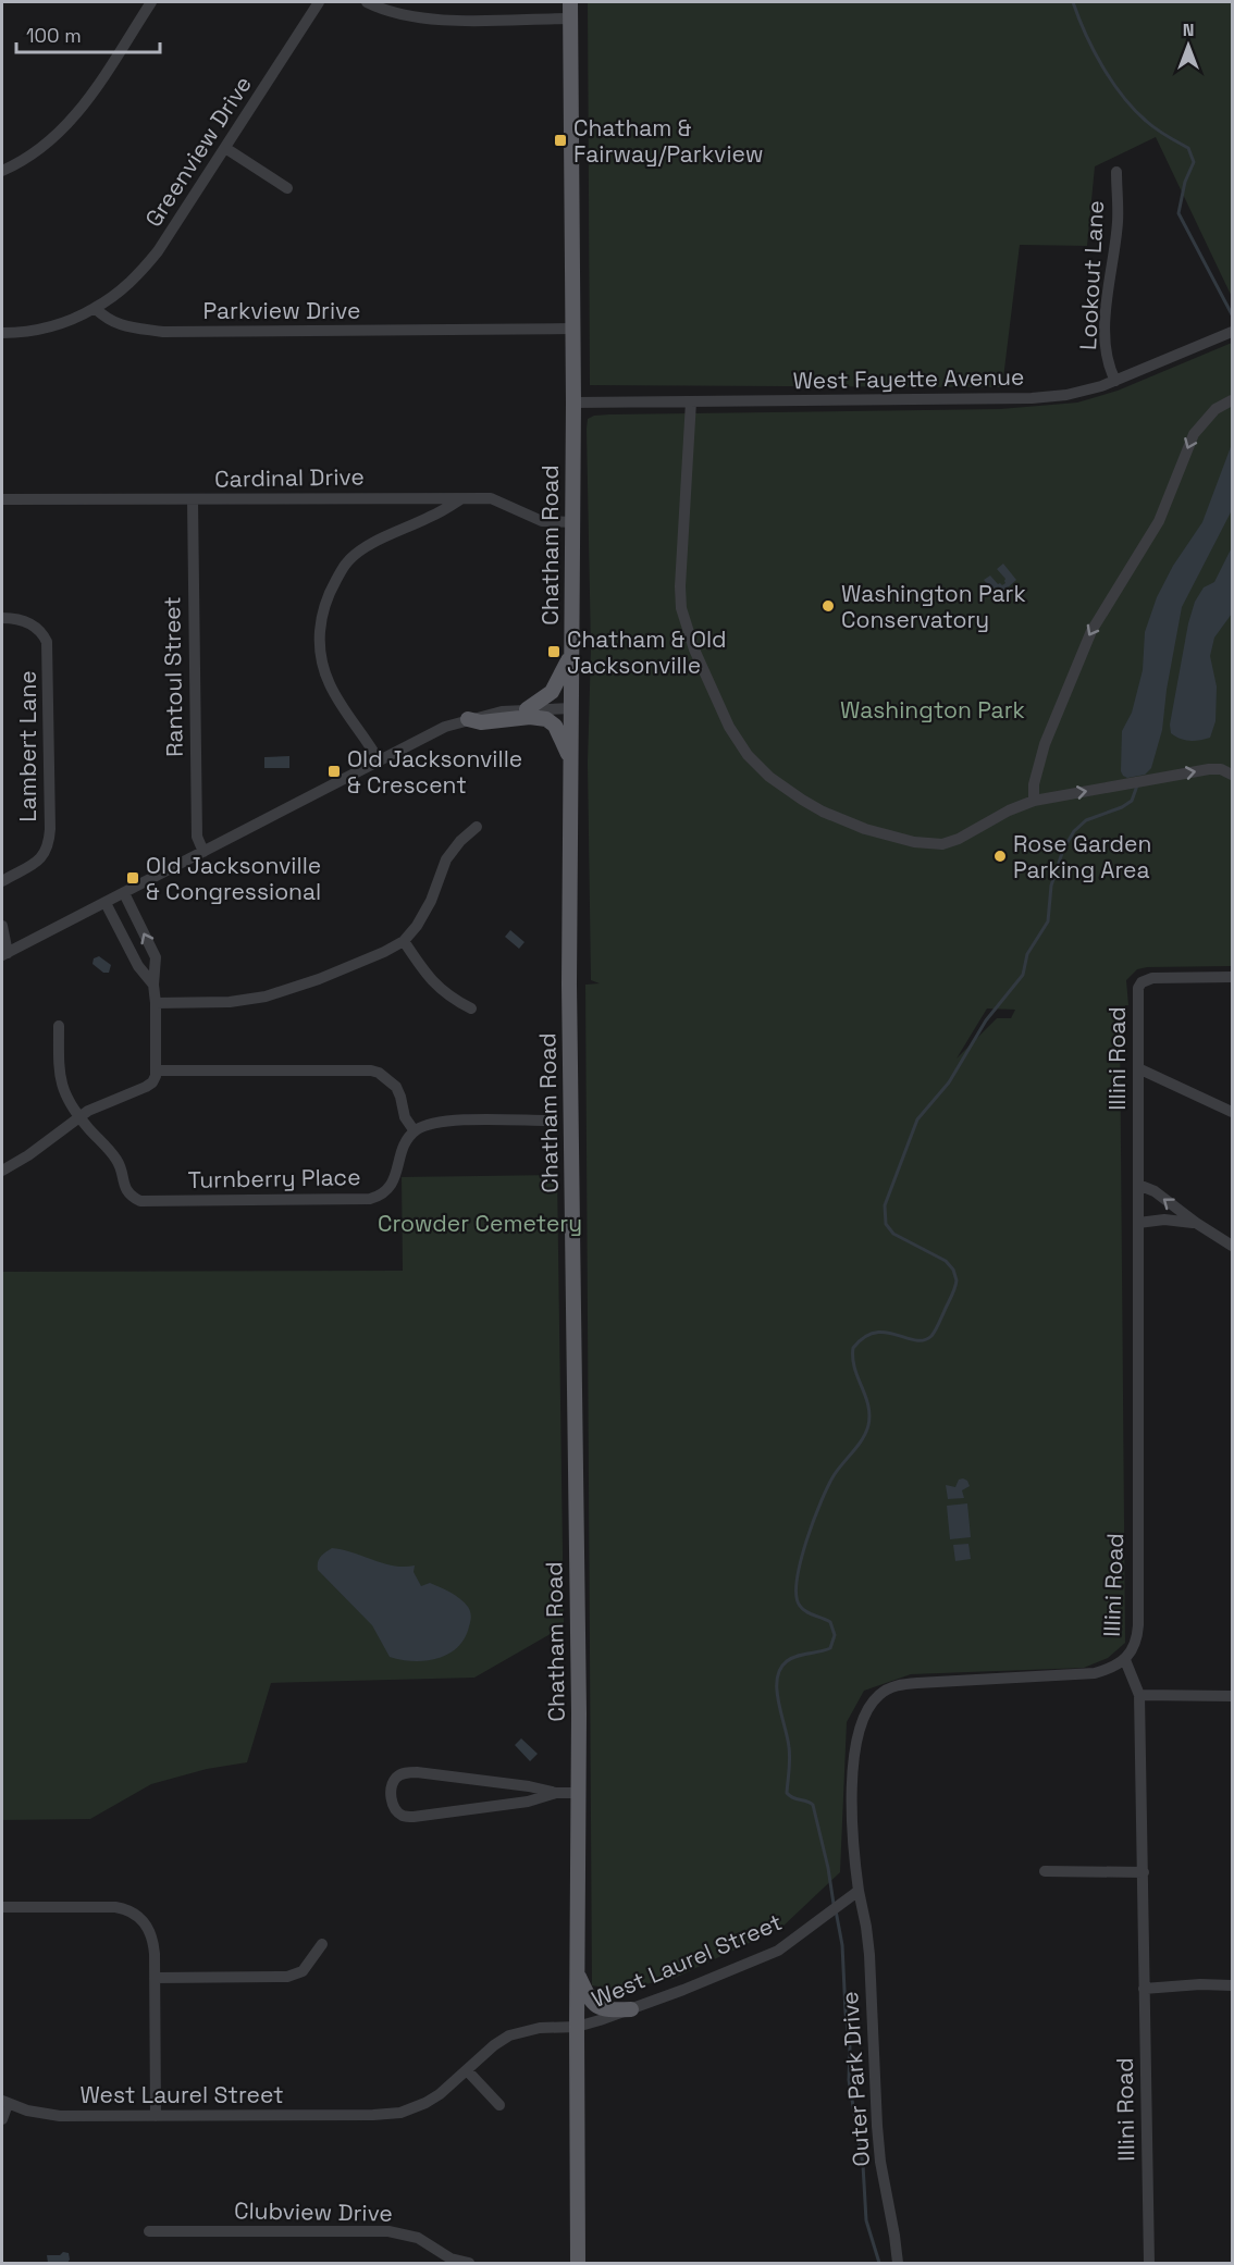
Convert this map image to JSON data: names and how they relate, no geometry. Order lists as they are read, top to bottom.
{
  "streets": {
    "main road": ["Chatham Road"],
    "street": [
      "Greenview Drive",
      "Lookout Lane",
      "Parkview Drive",
      "West Fayette Avenue",
      "Cardinal Drive",
      "Rantoul Street",
      "Lambert Lane",
      "Illini Road",
      "Turnberry Place",
      "West Laurel Street",
      "Outer Park Drive",
      "Clubview Drive"
    ]
  },
  "crossings": [
    ["Greenview Drive", "Parkview Drive"],
    ["Lookout Lane", "West Fayette Avenue"],
    ["Parkview Drive", "Chatham Road"],
    ["West Fayette Avenue", "Chatham Road"],
    ["Cardinal Drive", "Chatham Road"],
    ["Cardinal Drive", "Rantoul Street"],
    ["Chatham Road", "West Laurel Street"],
    ["West Laurel Street", "Outer Park Drive"]
  ],
  "parks": ["Washington Park", "Crowder Cemetery"],
  "places": {
    "transit": [
      "Chatham & Fairway/Parkview",
      "Chatham & Old Jacksonville",
      "Old Jacksonville & Crescent",
      "Old Jacksonville & Congressional"
    ],
    "other": ["Washington Park Conservatory", "Rose Garden Parking Area"]
  },
  "scale_bar": "100 m",
  "north": "top"
}
